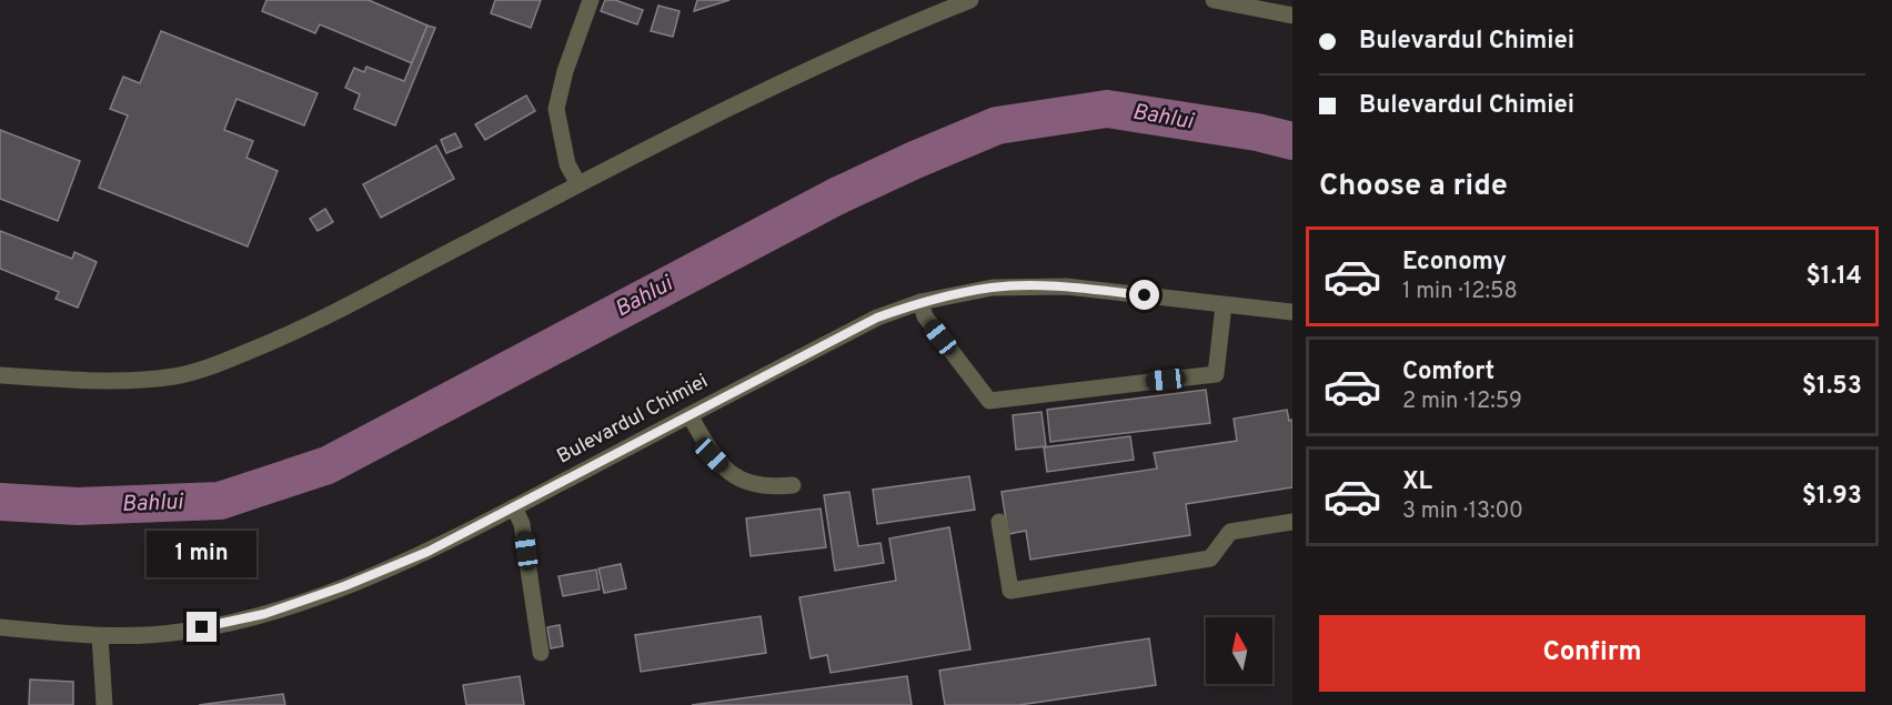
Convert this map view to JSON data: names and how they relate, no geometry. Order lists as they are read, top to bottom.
{
  "streets": {
    "street": ["Bulevardul Chimiei"]
  },
  "water": ["Bahlui"],
  "north": "top",
  "page": {
    "banner": ["Bulevardul Chimiei", "Bulevardul Chimiei"],
    "heading": "Choose a ride",
    "list": [
      {
        "name": "Economy",
        "note": "1 min · 12:58",
        "value": "$1.14"
      },
      {
        "name": "Comfort",
        "note": "2 min · 12:59",
        "value": "$1.53"
      },
      {
        "name": "XL",
        "note": "3 min · 13:00",
        "value": "$1.93"
      }
    ],
    "bubble": "1 min",
    "buttons": "Confirm"
  }
}
